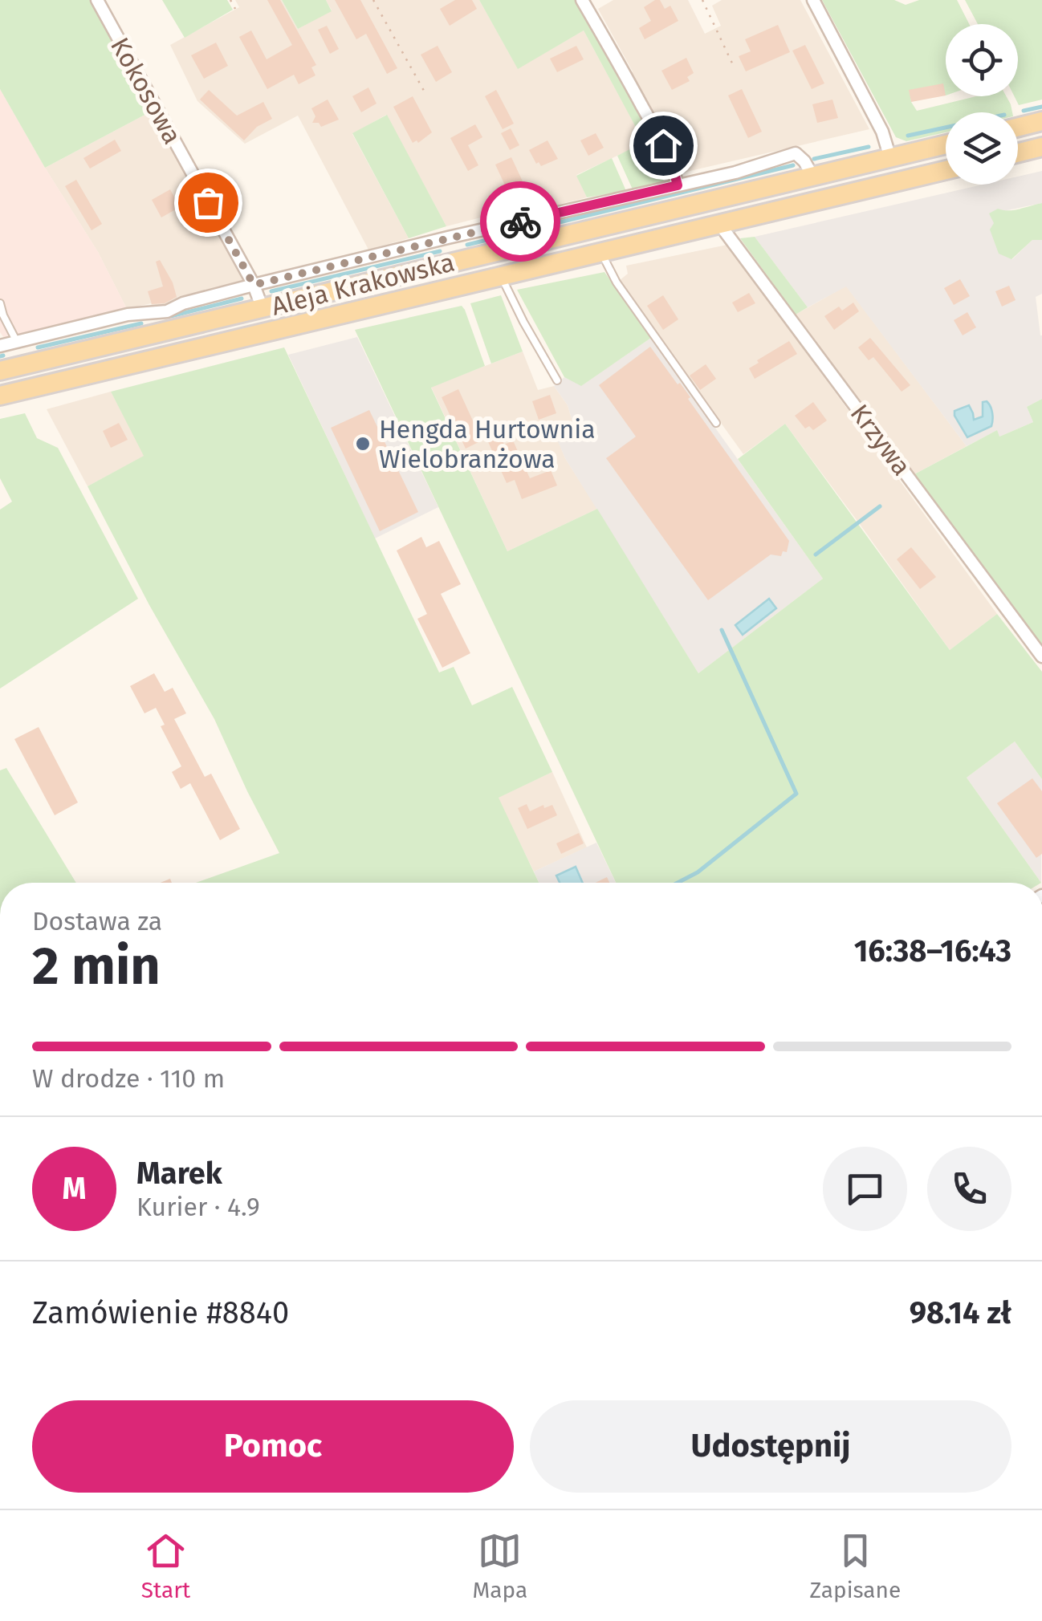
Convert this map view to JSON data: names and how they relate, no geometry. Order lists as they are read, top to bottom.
{
  "streets": {
    "main road": ["Aleja Krakowska"],
    "street": ["Kokosowa", "Krzywa"]
  },
  "crossings": [
    ["Kokosowa", "Aleja Krakowska"],
    ["Aleja Krakowska", "Krzywa"]
  ],
  "places": ["Hengda Hurtownia Wielobranżowa"],
  "page": {
    "heading": ["2 min", "Dostawa za", "16:38–16:43"],
    "panel": [
      "Marek",
      "Kurier · 4.9",
      "Zamówienie #8840",
      "98.14 zł"
    ],
    "bar": "W drodze · 110 m",
    "round": "M",
    "buttons": ["Pomoc", "Udostępnij"],
    "tabs": ["Start", "Mapa", "Zapisane"]
  }
}
